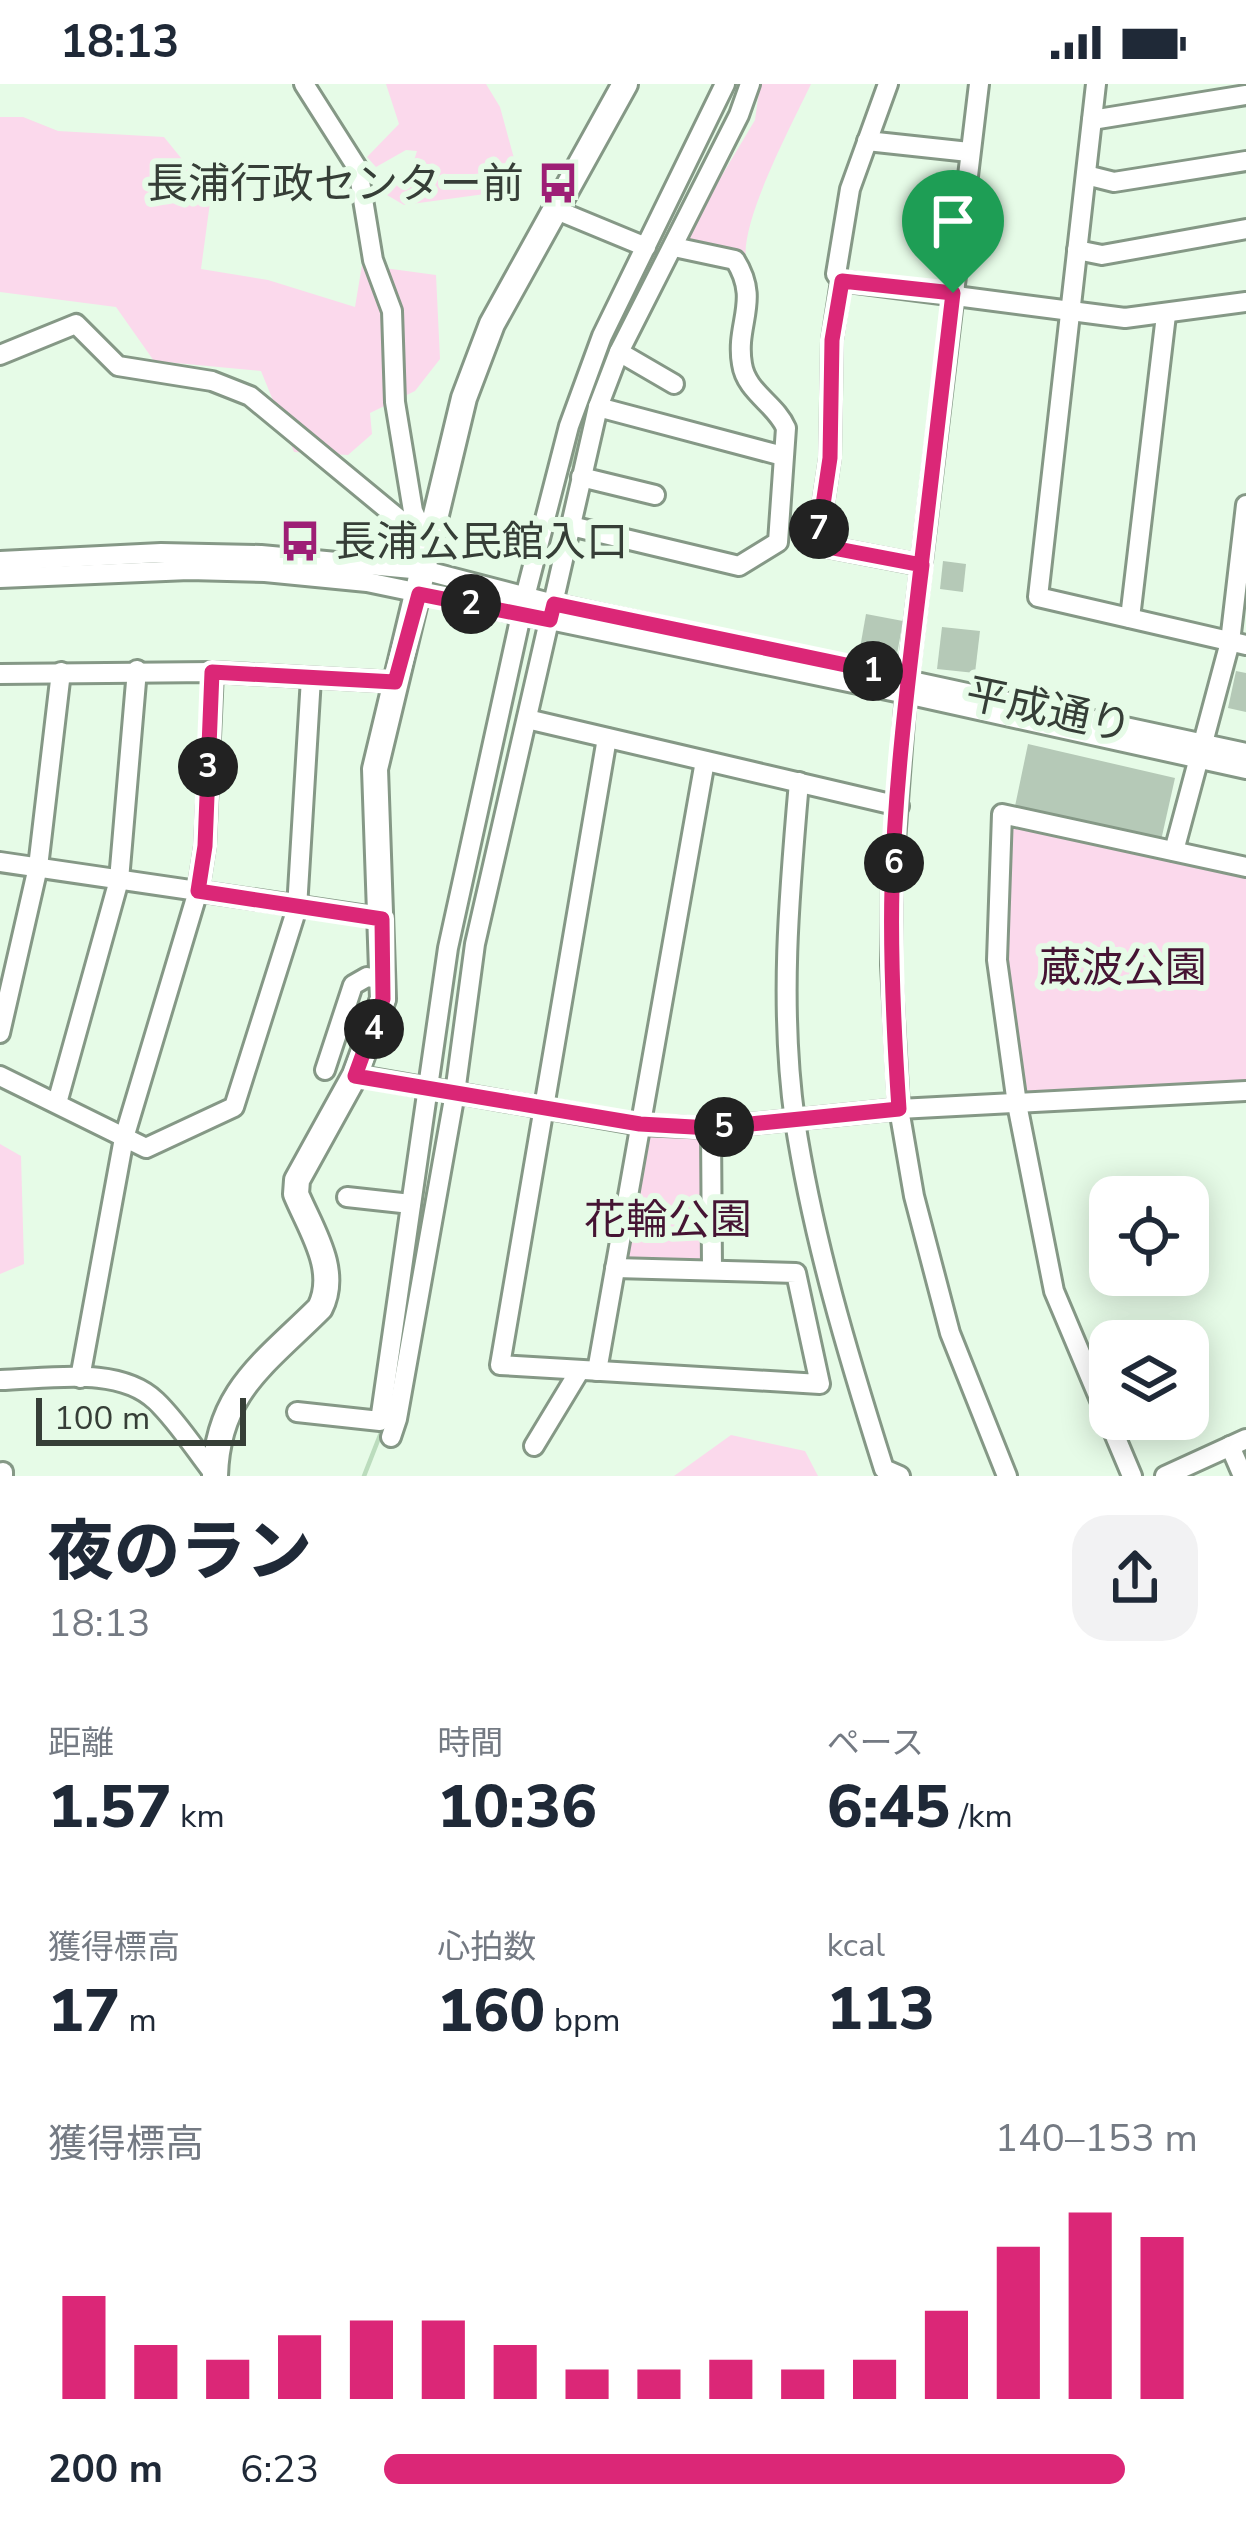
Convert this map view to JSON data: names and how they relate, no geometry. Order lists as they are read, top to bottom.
{
  "streets": {
    "street": ["平成通り"]
  },
  "parks": ["蔵波公園", "花輪公園"],
  "places": {
    "bus stop": ["長浦行政センター前", "長浦公民館入口"]
  },
  "scale_bar": "100 m",
  "page": {
    "status": "18:13",
    "pins": [
      "7",
      "2",
      "1",
      "3",
      "6",
      "4",
      "5"
    ],
    "scale": "100 m",
    "heading": ["夜のラン", "18:13"],
    "stats": [
      ["距離", "1.57 km"],
      ["時間", "10:36"],
      ["ペース", "6:45 /km"],
      ["獲得標高", "17 m"],
      ["心拍数", "160 bpm"],
      ["kcal", "113"]
    ],
    "chart": ["獲得標高", "140–153 m"],
    "list": [
      {
        "name": "200 m",
        "note": "6:23"
      }
    ]
  }
}
